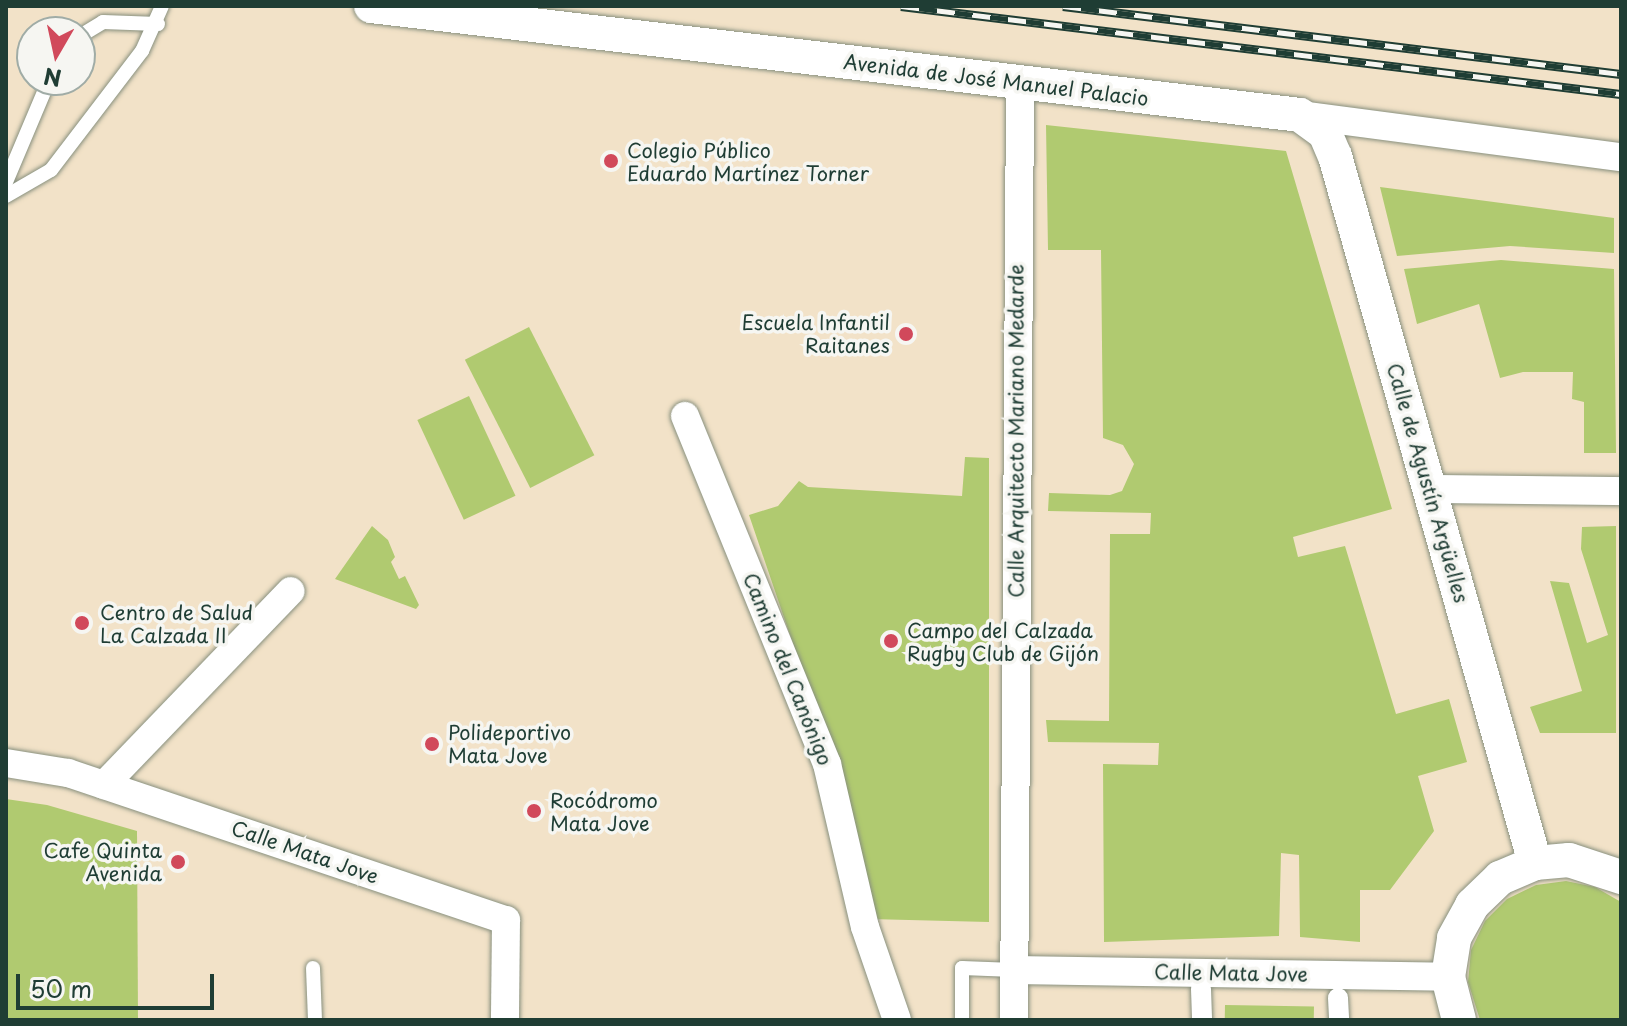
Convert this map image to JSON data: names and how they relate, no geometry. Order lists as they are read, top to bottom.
{
  "streets": {
    "street": [
      "Avenida de José Manuel Palacio",
      "Calle Arquitecto Mariano Medarde",
      "Calle de Agustín Argüelles",
      "Camino del Canónigo",
      "Calle Mata Jove"
    ]
  },
  "crossings": [
    ["Avenida de José Manuel Palacio", "Calle Arquitecto Mariano Medarde"],
    ["Avenida de José Manuel Palacio", "Calle de Agustín Argüelles"],
    ["Calle Arquitecto Mariano Medarde", "Calle Mata Jove"]
  ],
  "places": [
    "Colegio Público Eduardo Martínez Torner",
    "Escuela Infantil Raitanes",
    "Centro de Salud La Calzada II",
    "Campo del Calzada Rugby Club de Gijón",
    "Polideportivo Mata Jove",
    "Rocódromo Mata Jove",
    "Cafe Quinta Avenida"
  ],
  "scale_bar": "50 m",
  "north": "bottom"
}
